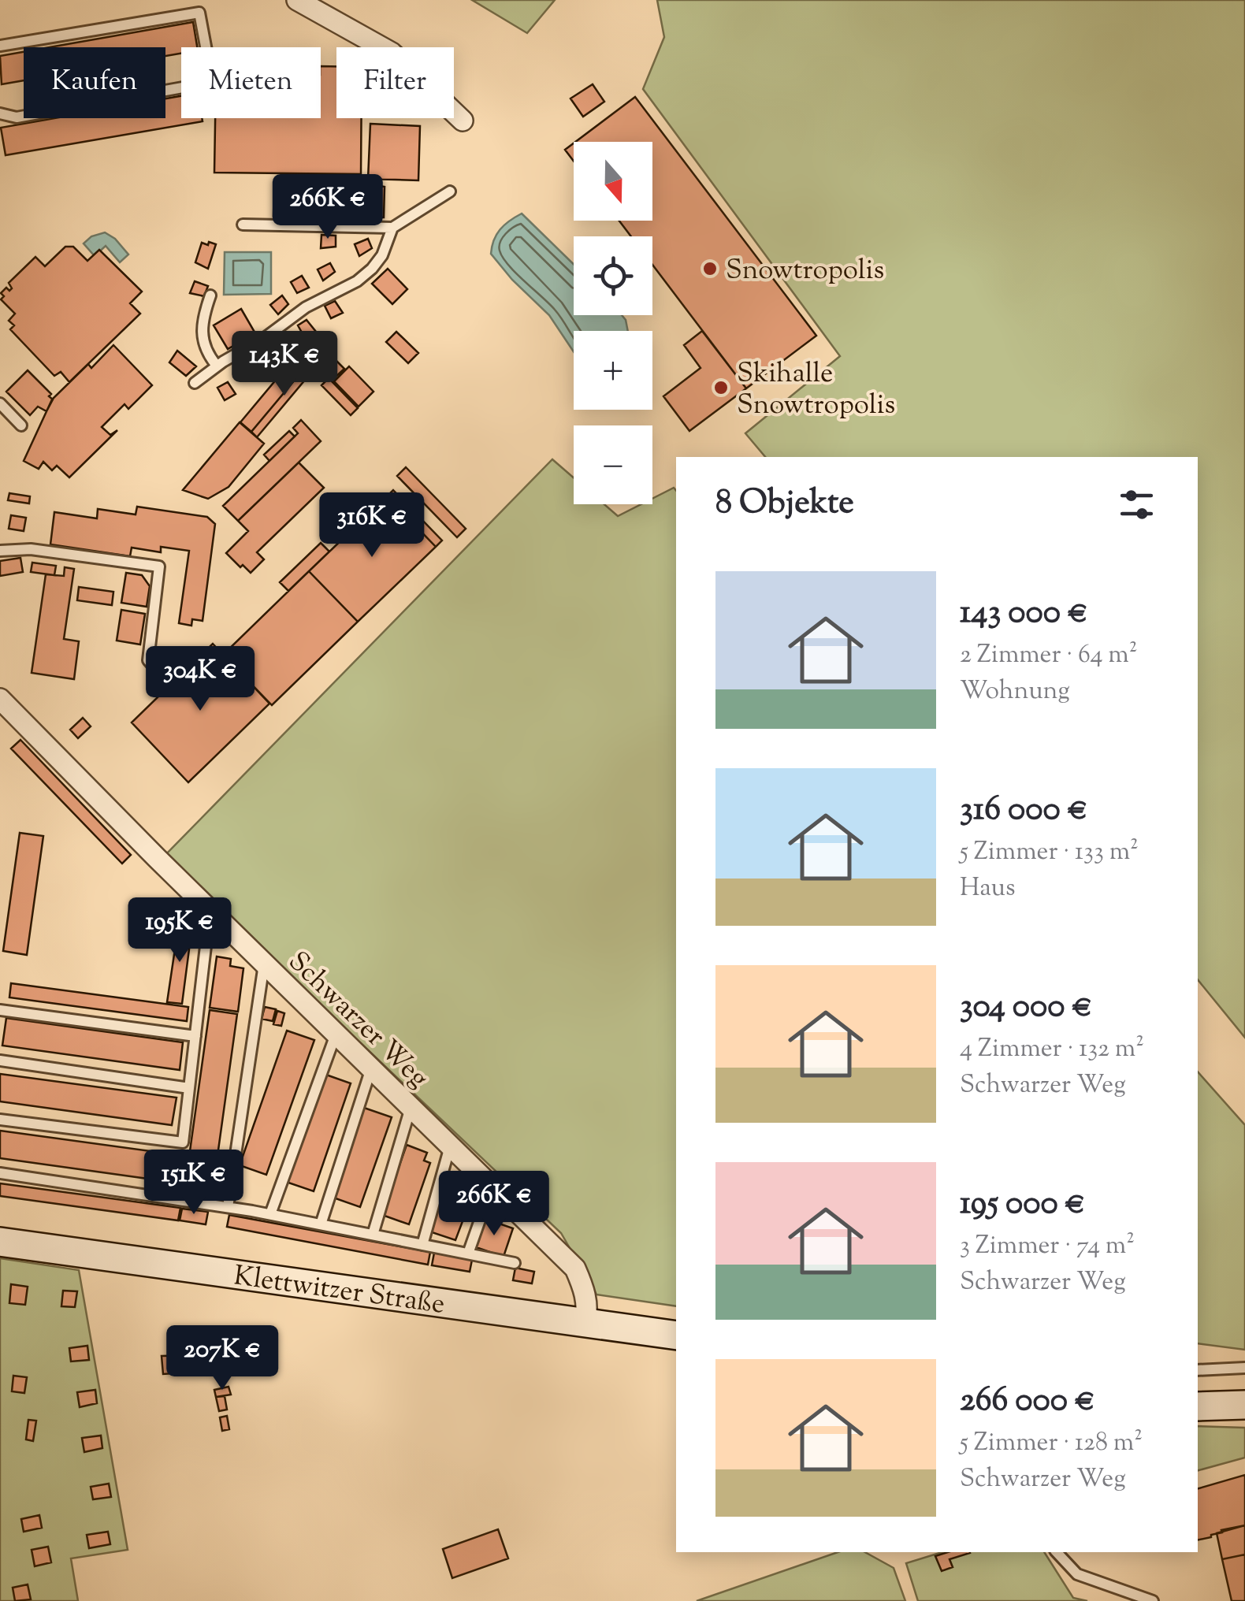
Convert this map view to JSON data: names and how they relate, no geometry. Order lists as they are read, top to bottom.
{
  "streets": {
    "main road": ["Klettwitzer Straße"],
    "street": ["Schwarzer Weg"]
  },
  "crossings": [
    ["Schwarzer Weg", "Klettwitzer Straße"]
  ],
  "places": ["Snowtropolis", "Skihalle Snowtropolis"],
  "north": "bottom",
  "page": {
    "chip": ["Kaufen", "Mieten", "Filter"],
    "map_buttons": ["+", "−"],
    "price": [
      "266K €",
      "143K €",
      "316K €",
      "304K €",
      "195K €",
      "151K €",
      "266K €",
      "207K €"
    ],
    "heading": "8 Objekte",
    "list": [
      {
        "name": "143 000 €",
        "note": "2 Zimmer · 64 m² · Wohnung"
      },
      {
        "name": "316 000 €",
        "note": "5 Zimmer · 133 m² · Haus"
      },
      {
        "name": "304 000 €",
        "note": "4 Zimmer · 132 m² · Schwarzer Weg"
      },
      {
        "name": "195 000 €",
        "note": "3 Zimmer · 74 m² · Schwarzer Weg"
      },
      {
        "name": "266 000 €",
        "note": "5 Zimmer · 128 m² · Schwarzer Weg"
      }
    ]
  }
}
